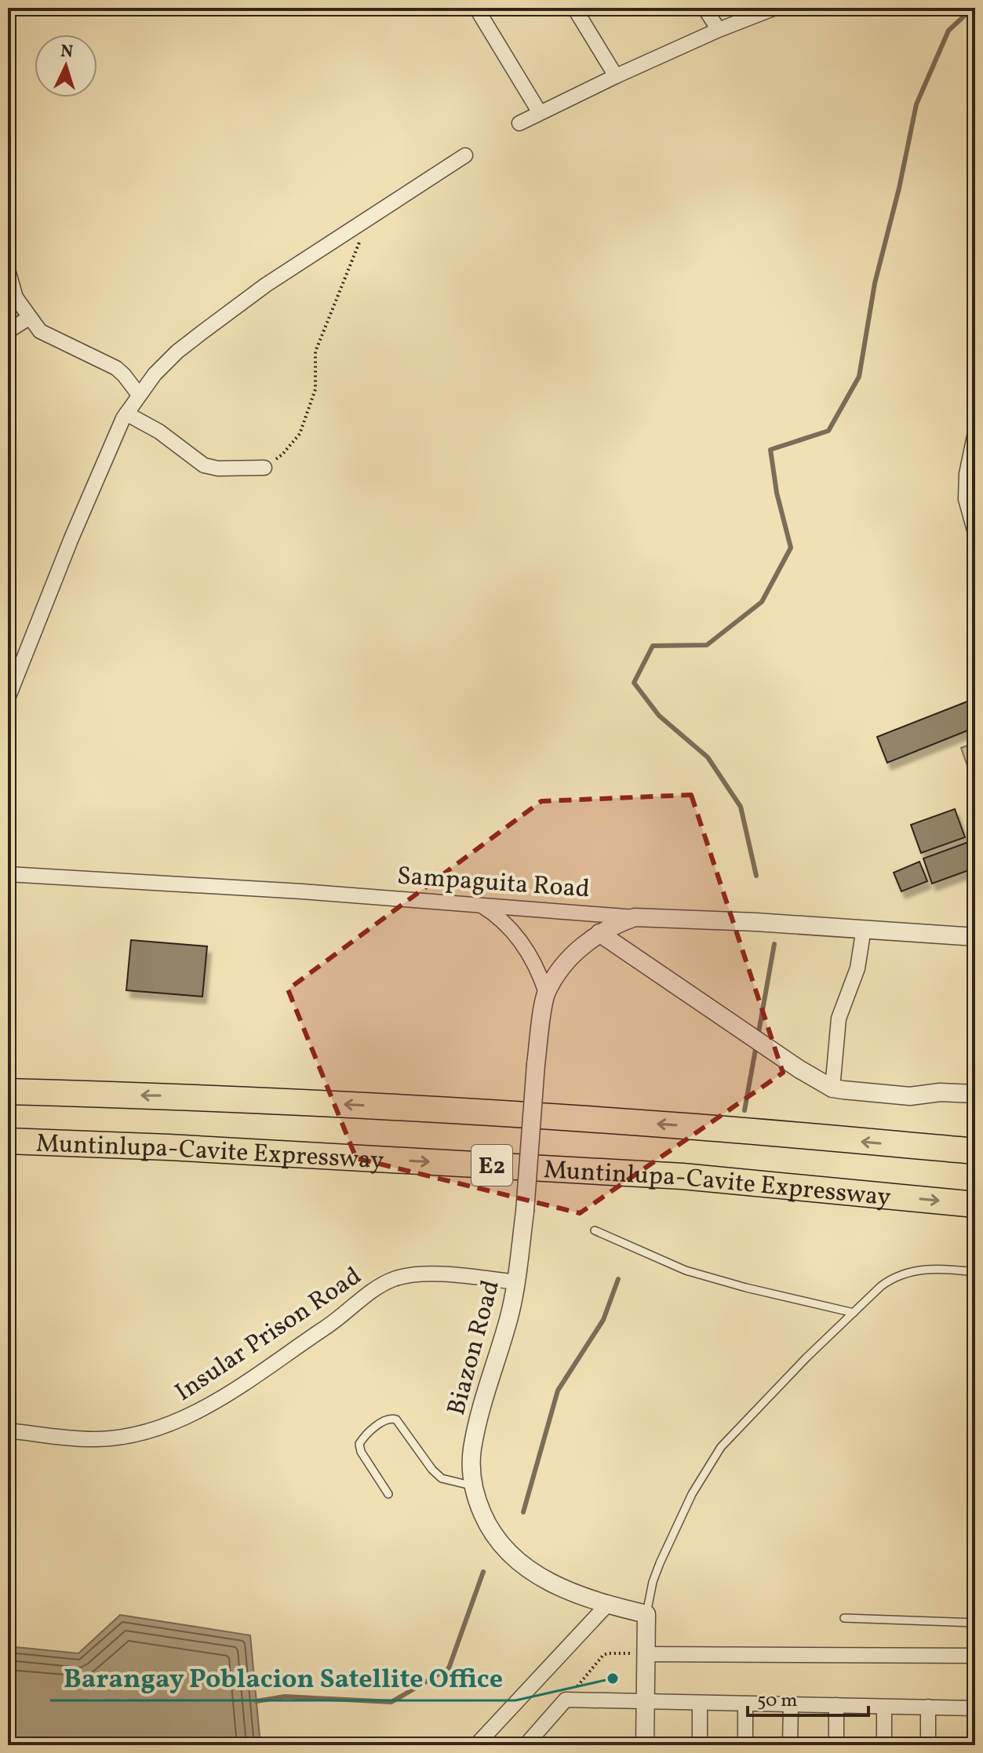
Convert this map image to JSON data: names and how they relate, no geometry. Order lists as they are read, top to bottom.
{
  "streets": {
    "highway": ["Muntinlupa-Cavite Expressway", "E2"],
    "street": ["Sampaguita Road", "Insular Prison Road", "Biazon Road"]
  },
  "crossings": [
    ["Sampaguita Road", "Biazon Road"],
    ["Insular Prison Road", "Biazon Road"]
  ],
  "places": ["Barangay Poblacion Satellite Office"],
  "scale_bar": "50 m",
  "north": "top"
}
